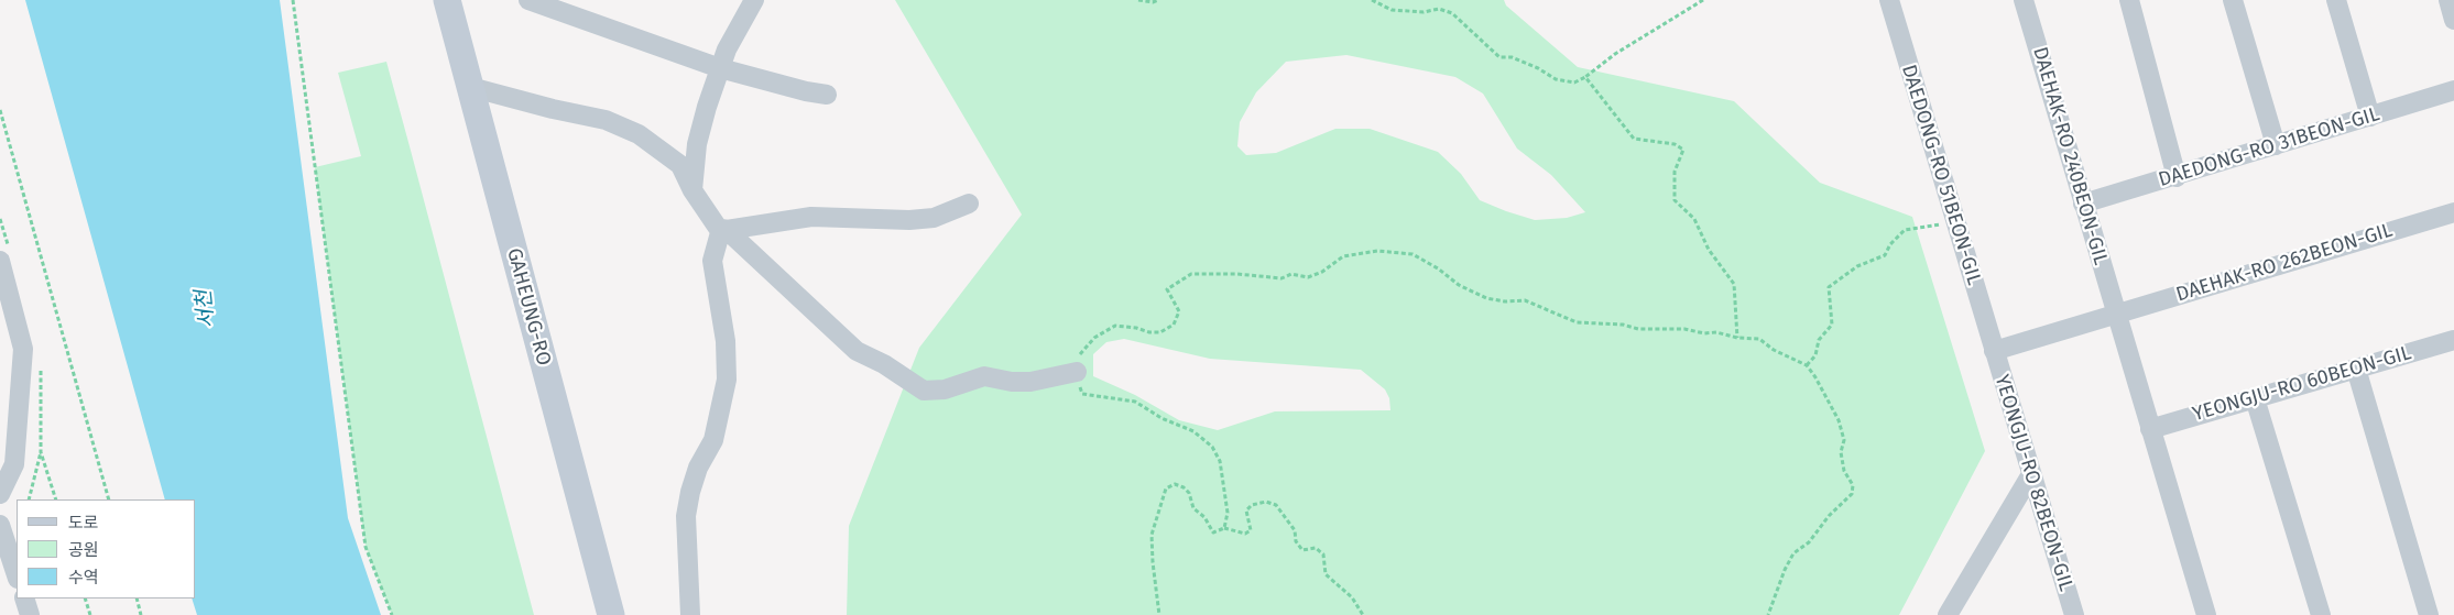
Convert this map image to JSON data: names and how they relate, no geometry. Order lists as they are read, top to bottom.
{
  "streets": {
    "main road": ["GAHEUNG-RO"],
    "street": [
      "DAEDONG-RO 31BEON-GIL",
      "DAEHAK-RO 240BEON-GIL",
      "DAEDONG-RO 51BEON-GIL",
      "DAEHAK-RO 262BEON-GIL",
      "YEONGJU-RO 60BEON-GIL",
      "YEONGJU-RO 82BEON-GIL"
    ]
  },
  "crossings": [
    ["DAEDONG-RO 31BEON-GIL", "DAEHAK-RO 240BEON-GIL"],
    ["DAEHAK-RO 240BEON-GIL", "DAEHAK-RO 262BEON-GIL"],
    ["DAEDONG-RO 51BEON-GIL", "DAEHAK-RO 262BEON-GIL"],
    ["DAEDONG-RO 51BEON-GIL", "YEONGJU-RO 82BEON-GIL"],
    ["DAEHAK-RO 262BEON-GIL", "YEONGJU-RO 82BEON-GIL"]
  ],
  "water": ["서천"],
  "legend": ["도로", "공원", "수역"]
}
